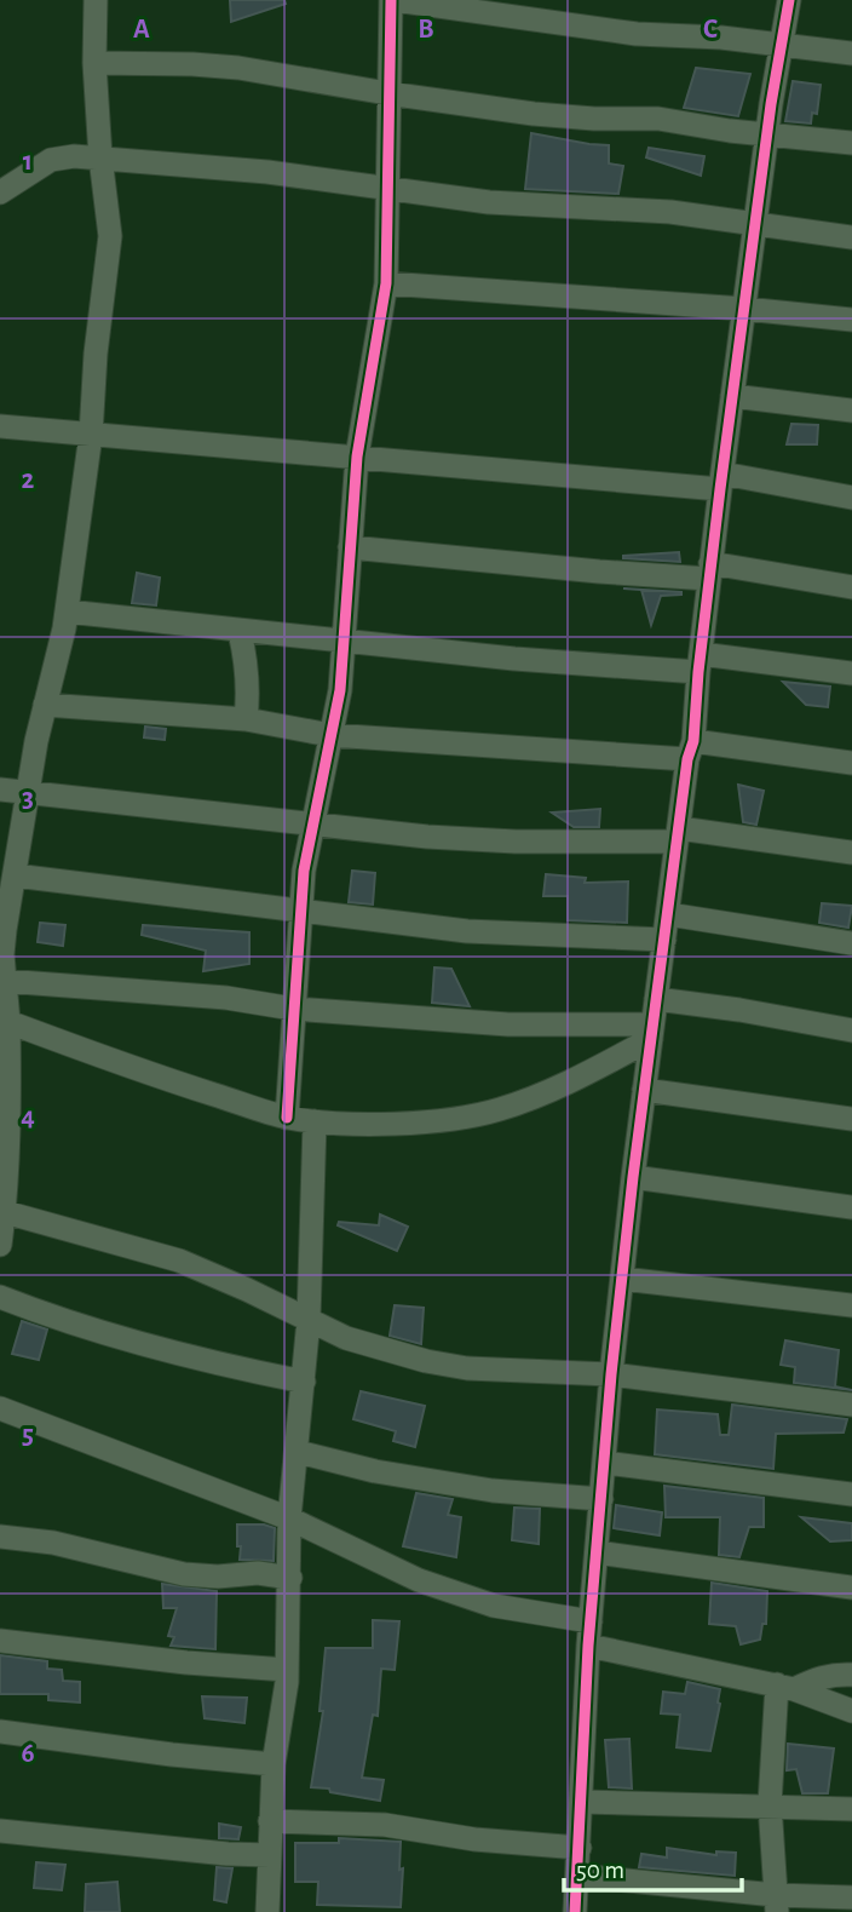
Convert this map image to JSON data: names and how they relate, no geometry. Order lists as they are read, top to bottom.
{
  "scale_bar": "50 m",
  "grid": {
    "columns": ["A", "B", "C"],
    "rows": [
      "1",
      "2",
      "3",
      "4",
      "5",
      "6"
    ]
  }
}
